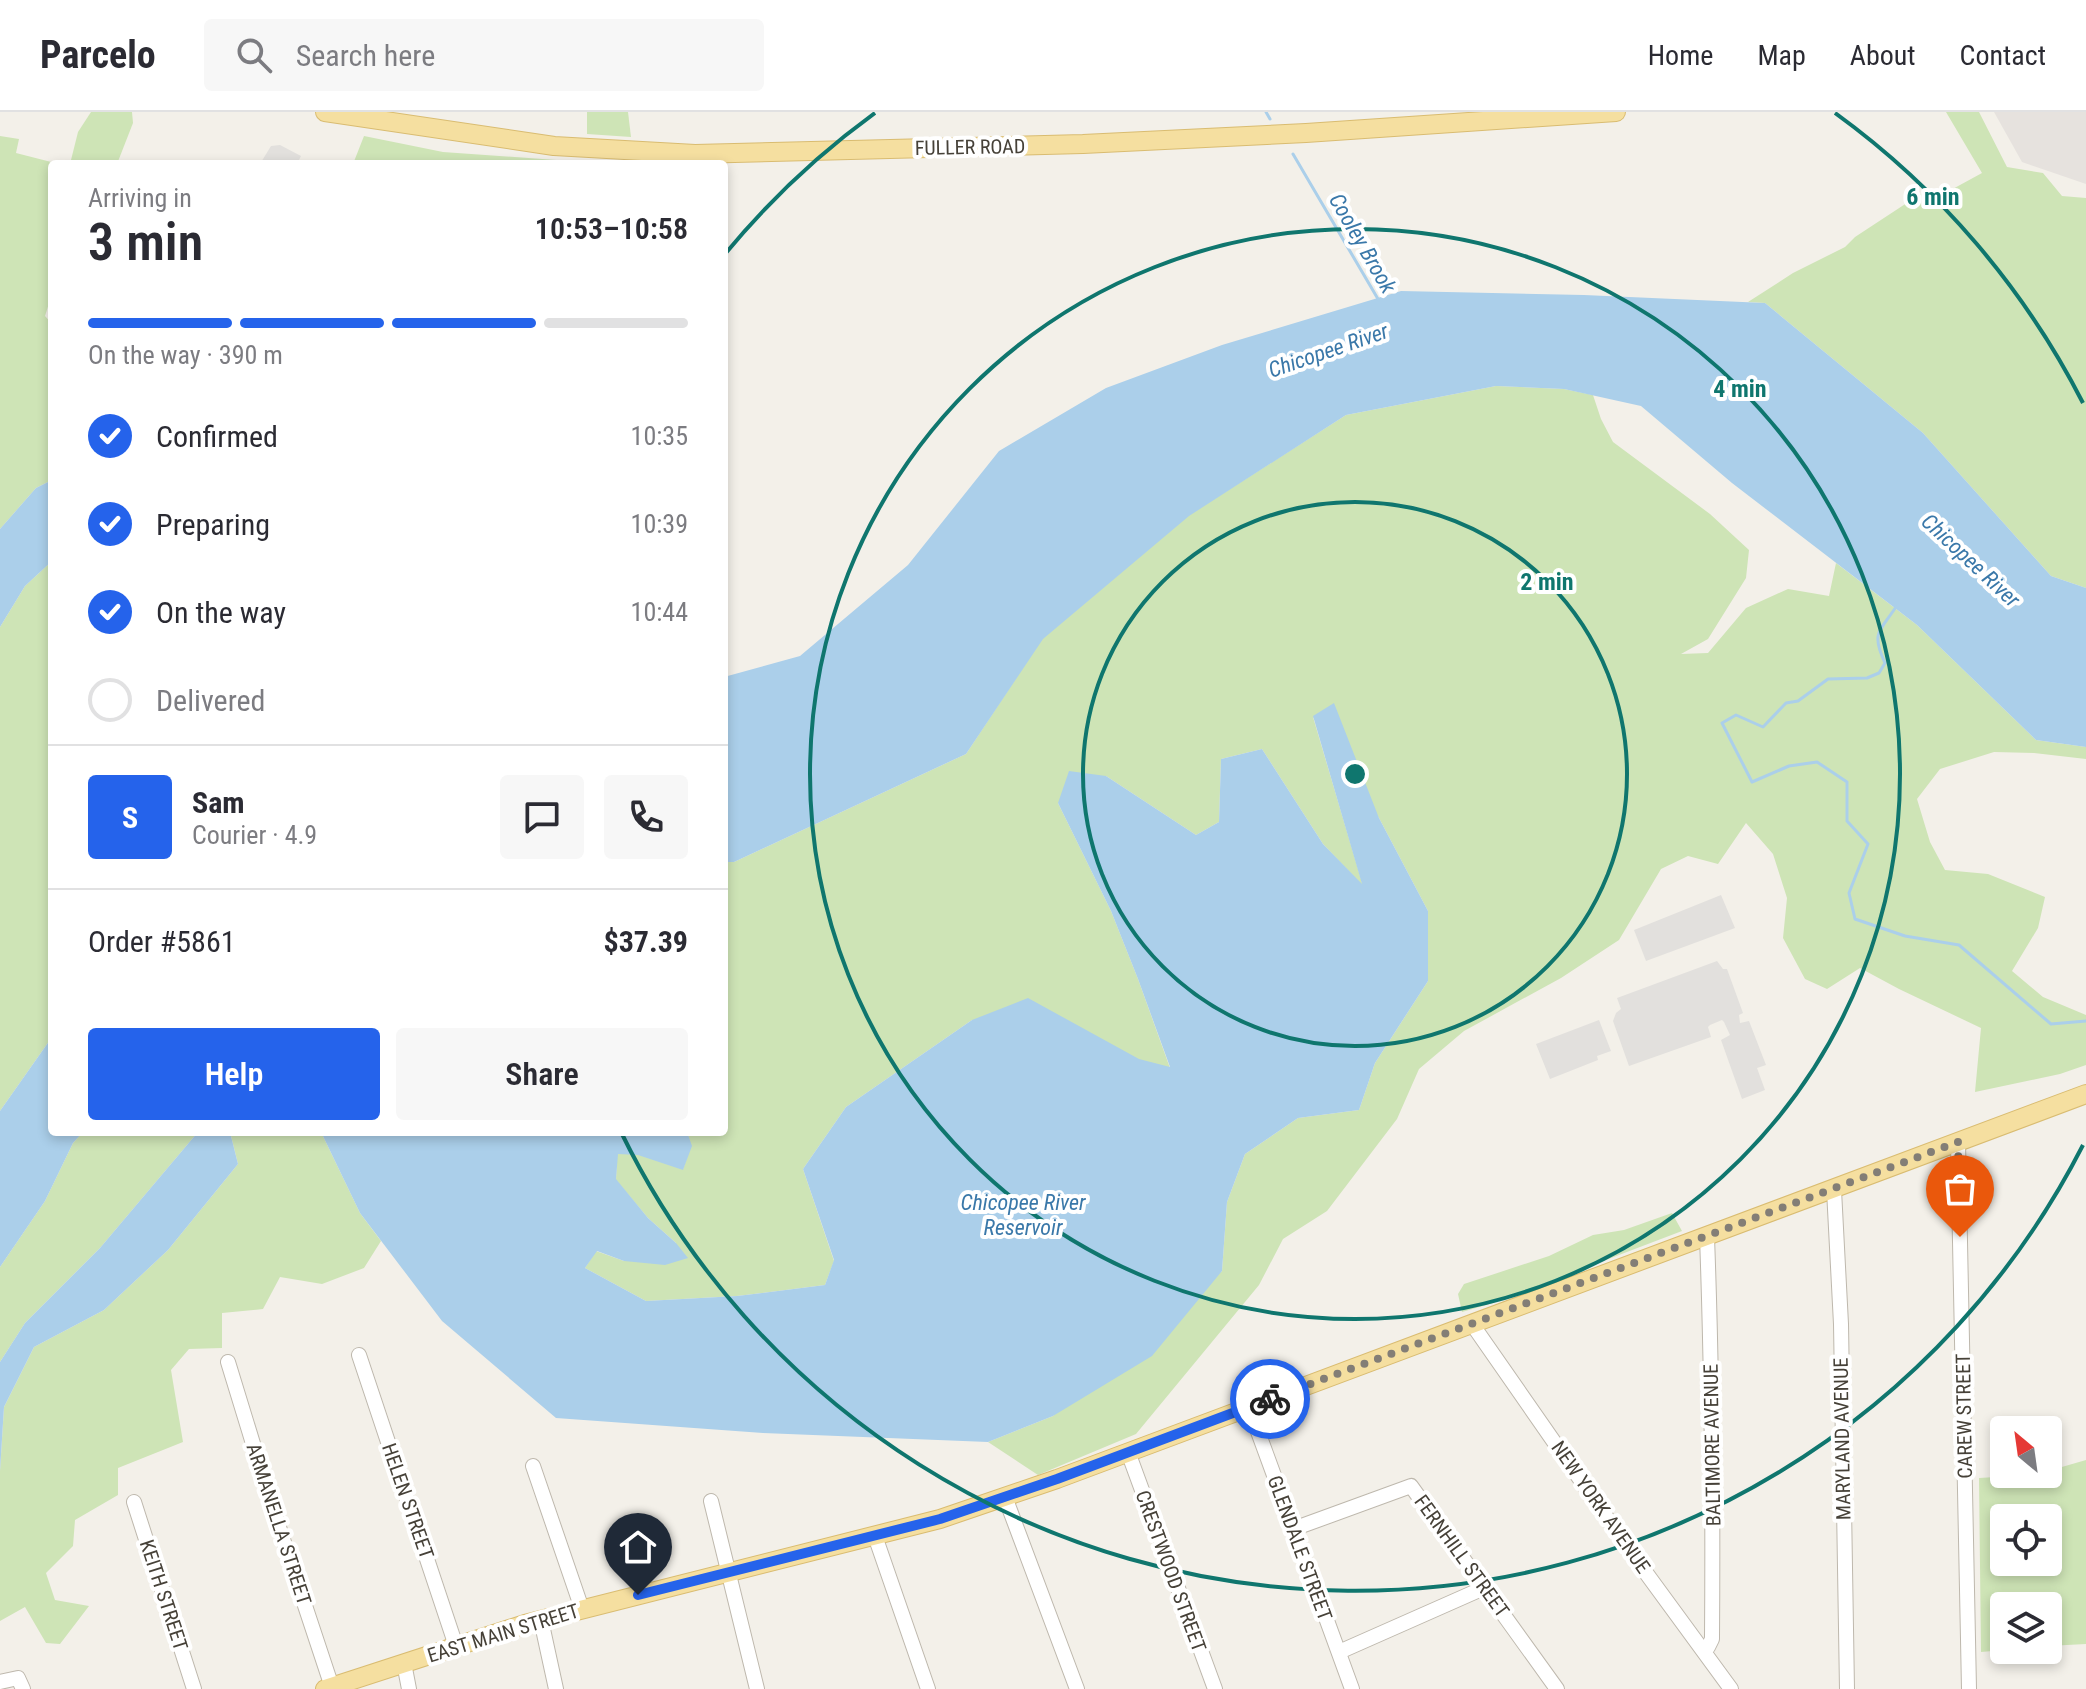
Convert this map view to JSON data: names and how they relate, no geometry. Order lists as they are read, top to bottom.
{
  "streets": {
    "main road": ["FULLER ROAD", "EAST MAIN STREET"],
    "street": [
      "CAREW STREET",
      "MARYLAND AVENUE",
      "BALTIMORE AVENUE",
      "HELEN STREET",
      "NEW YORK AVENUE",
      "ARMANELLA STREET",
      "GLENDALE STREET",
      "FERNHILL STREET",
      "CRESTWOOD STREET",
      "KEITH STREET"
    ]
  },
  "crossings": [
    ["CAREW STREET", "EAST MAIN STREET"],
    ["MARYLAND AVENUE", "EAST MAIN STREET"],
    ["BALTIMORE AVENUE", "NEW YORK AVENUE"],
    ["BALTIMORE AVENUE", "EAST MAIN STREET"],
    ["HELEN STREET", "EAST MAIN STREET"],
    ["NEW YORK AVENUE", "EAST MAIN STREET"],
    ["ARMANELLA STREET", "EAST MAIN STREET"],
    ["GLENDALE STREET", "FERNHILL STREET"],
    ["GLENDALE STREET", "EAST MAIN STREET"],
    ["CRESTWOOD STREET", "EAST MAIN STREET"]
  ],
  "water": ["Cooley Brook", "Chicopee River", "Chicopee River Reservoir"],
  "north": "top left",
  "page": {
    "header": "Parcelo",
    "search": "Search here",
    "nav": [
      "Home",
      "Map",
      "About",
      "Contact"
    ],
    "heading": ["3 min", "Arriving in", "10:53–10:58"],
    "panel": [
      "Sam",
      "Courier · 4.9",
      "Order #5861",
      "$37.39"
    ],
    "bar": "On the way · 390 m",
    "list": [
      ["Confirmed", "10:35"],
      ["Preparing", "10:39"],
      ["On the way", "10:44"],
      "Delivered"
    ],
    "round": "S",
    "buttons": ["Help", "Share"]
  },
  "rings": ["6 min", "4 min", "2 min"]
}
